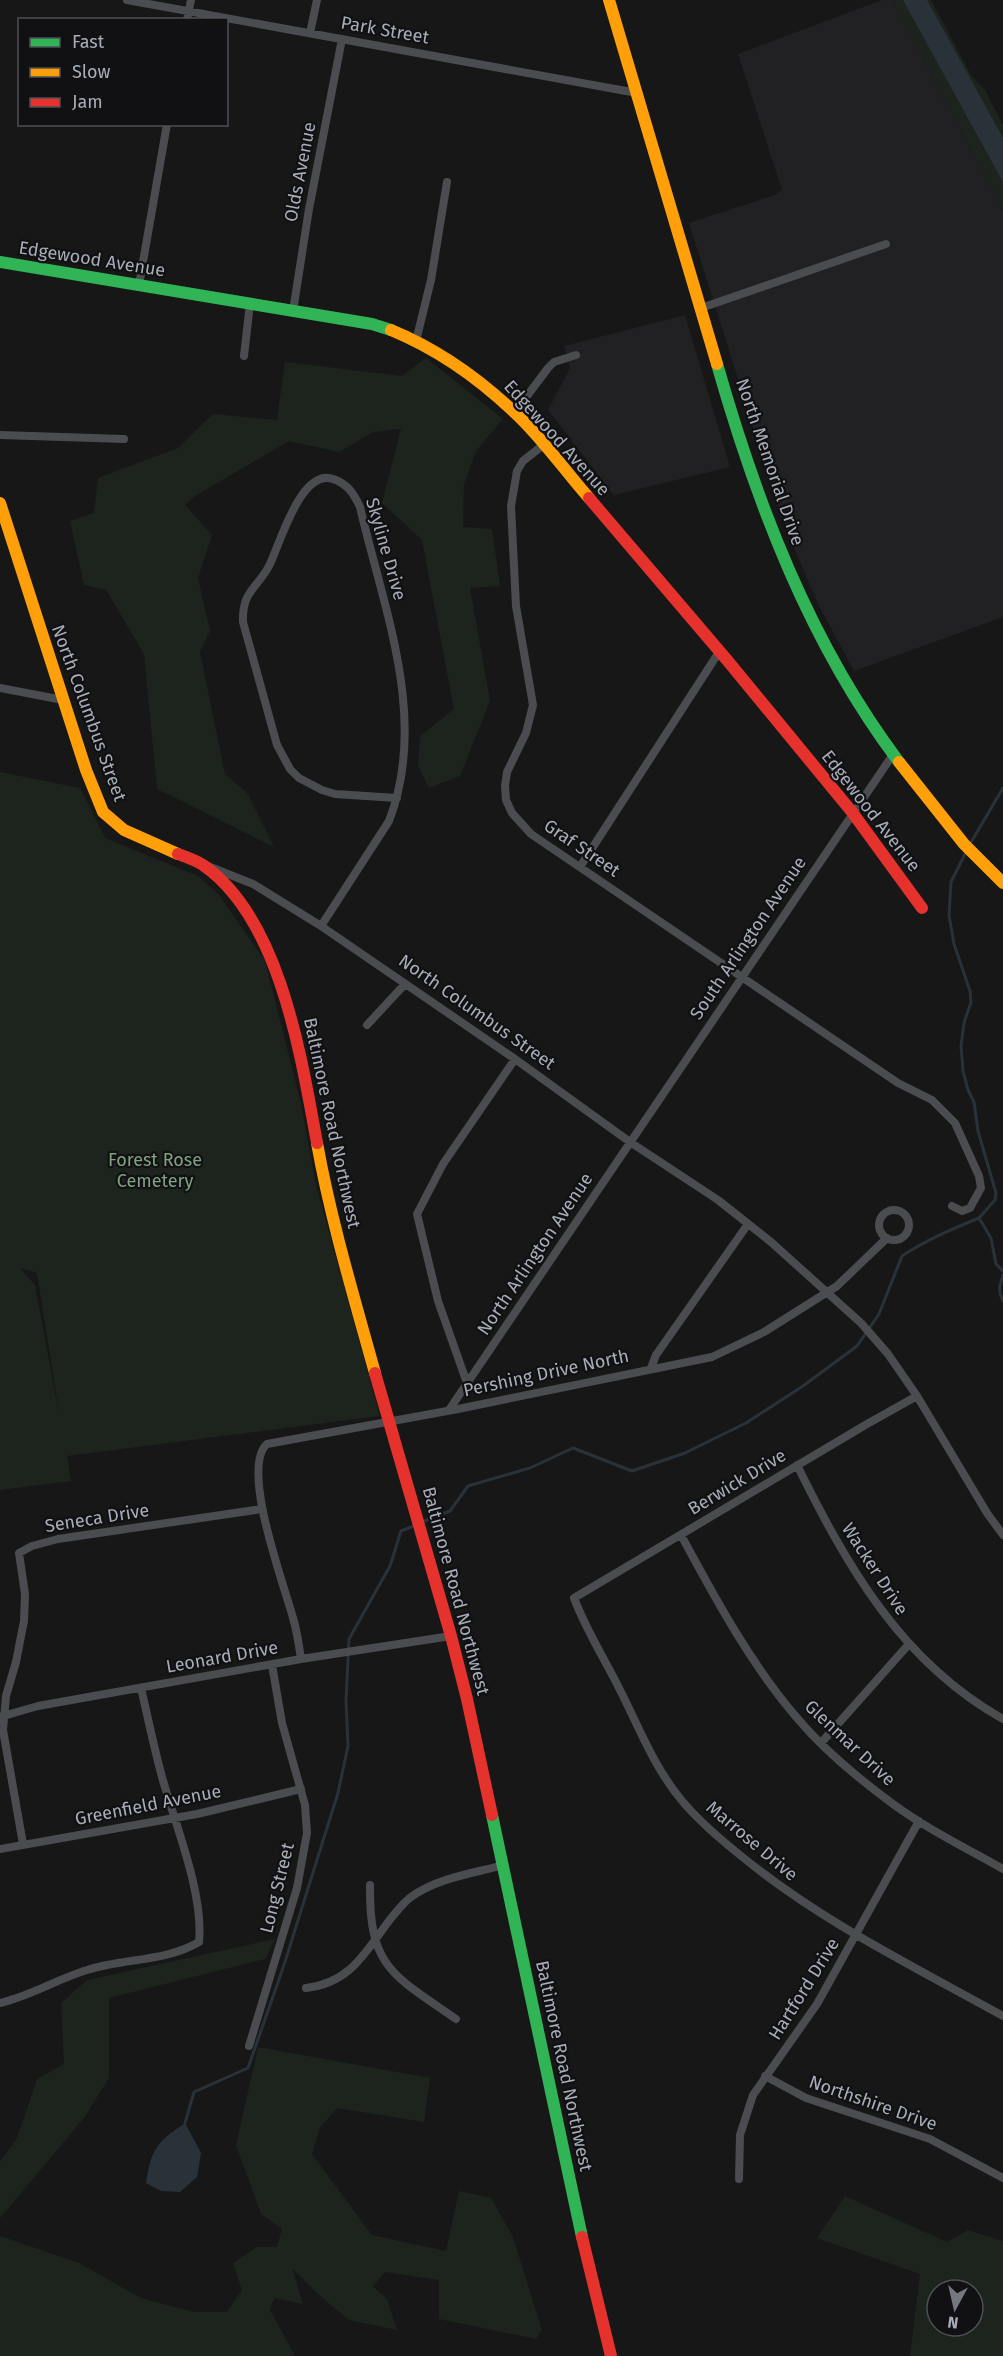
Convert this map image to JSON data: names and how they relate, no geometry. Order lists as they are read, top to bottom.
{
  "streets": {
    "main road": [
      "Edgewood Avenue",
      "North Memorial Drive",
      "North Columbus Street",
      "Baltimore Road Northwest"
    ],
    "street": [
      "Park Street",
      "Olds Avenue",
      "Skyline Drive",
      "Graf Street",
      "South Arlington Avenue",
      "North Arlington Avenue",
      "Pershing Drive North",
      "Berwick Drive",
      "Seneca Drive",
      "Wacker Drive",
      "Leonard Drive",
      "Glenmar Drive",
      "Greenfield Avenue",
      "Marrose Drive",
      "Long Street",
      "Hartford Drive",
      "Northshire Drive"
    ]
  },
  "crossings": [
    ["Park Street", "Olds Avenue"],
    ["Park Street", "North Memorial Drive"],
    ["Olds Avenue", "Edgewood Avenue"],
    ["Edgewood Avenue", "Graf Street"],
    ["Edgewood Avenue", "South Arlington Avenue"],
    ["North Memorial Drive", "South Arlington Avenue"],
    ["Skyline Drive", "North Columbus Street"],
    ["North Columbus Street", "South Arlington Avenue"],
    ["North Columbus Street", "Baltimore Road Northwest"],
    ["North Columbus Street", "North Arlington Avenue"],
    ["North Columbus Street", "Pershing Drive North"],
    ["North Columbus Street", "Berwick Drive"],
    ["Graf Street", "South Arlington Avenue"],
    ["South Arlington Avenue", "North Arlington Avenue"],
    ["Baltimore Road Northwest", "Pershing Drive North"],
    ["Baltimore Road Northwest", "Leonard Drive"],
    ["North Arlington Avenue", "Pershing Drive North"],
    ["Pershing Drive North", "Seneca Drive"],
    ["Berwick Drive", "Wacker Drive"],
    ["Berwick Drive", "Glenmar Drive"],
    ["Berwick Drive", "Marrose Drive"],
    ["Seneca Drive", "Leonard Drive"],
    ["Seneca Drive", "Greenfield Avenue"],
    ["Leonard Drive", "Long Street"],
    ["Glenmar Drive", "Hartford Drive"],
    ["Greenfield Avenue", "Long Street"],
    ["Marrose Drive", "Hartford Drive"],
    ["Hartford Drive", "Northshire Drive"]
  ],
  "parks": ["Forest Rose Cemetery"],
  "legend": ["Fast", "Slow", "Jam"],
  "north": "bottom"
}
